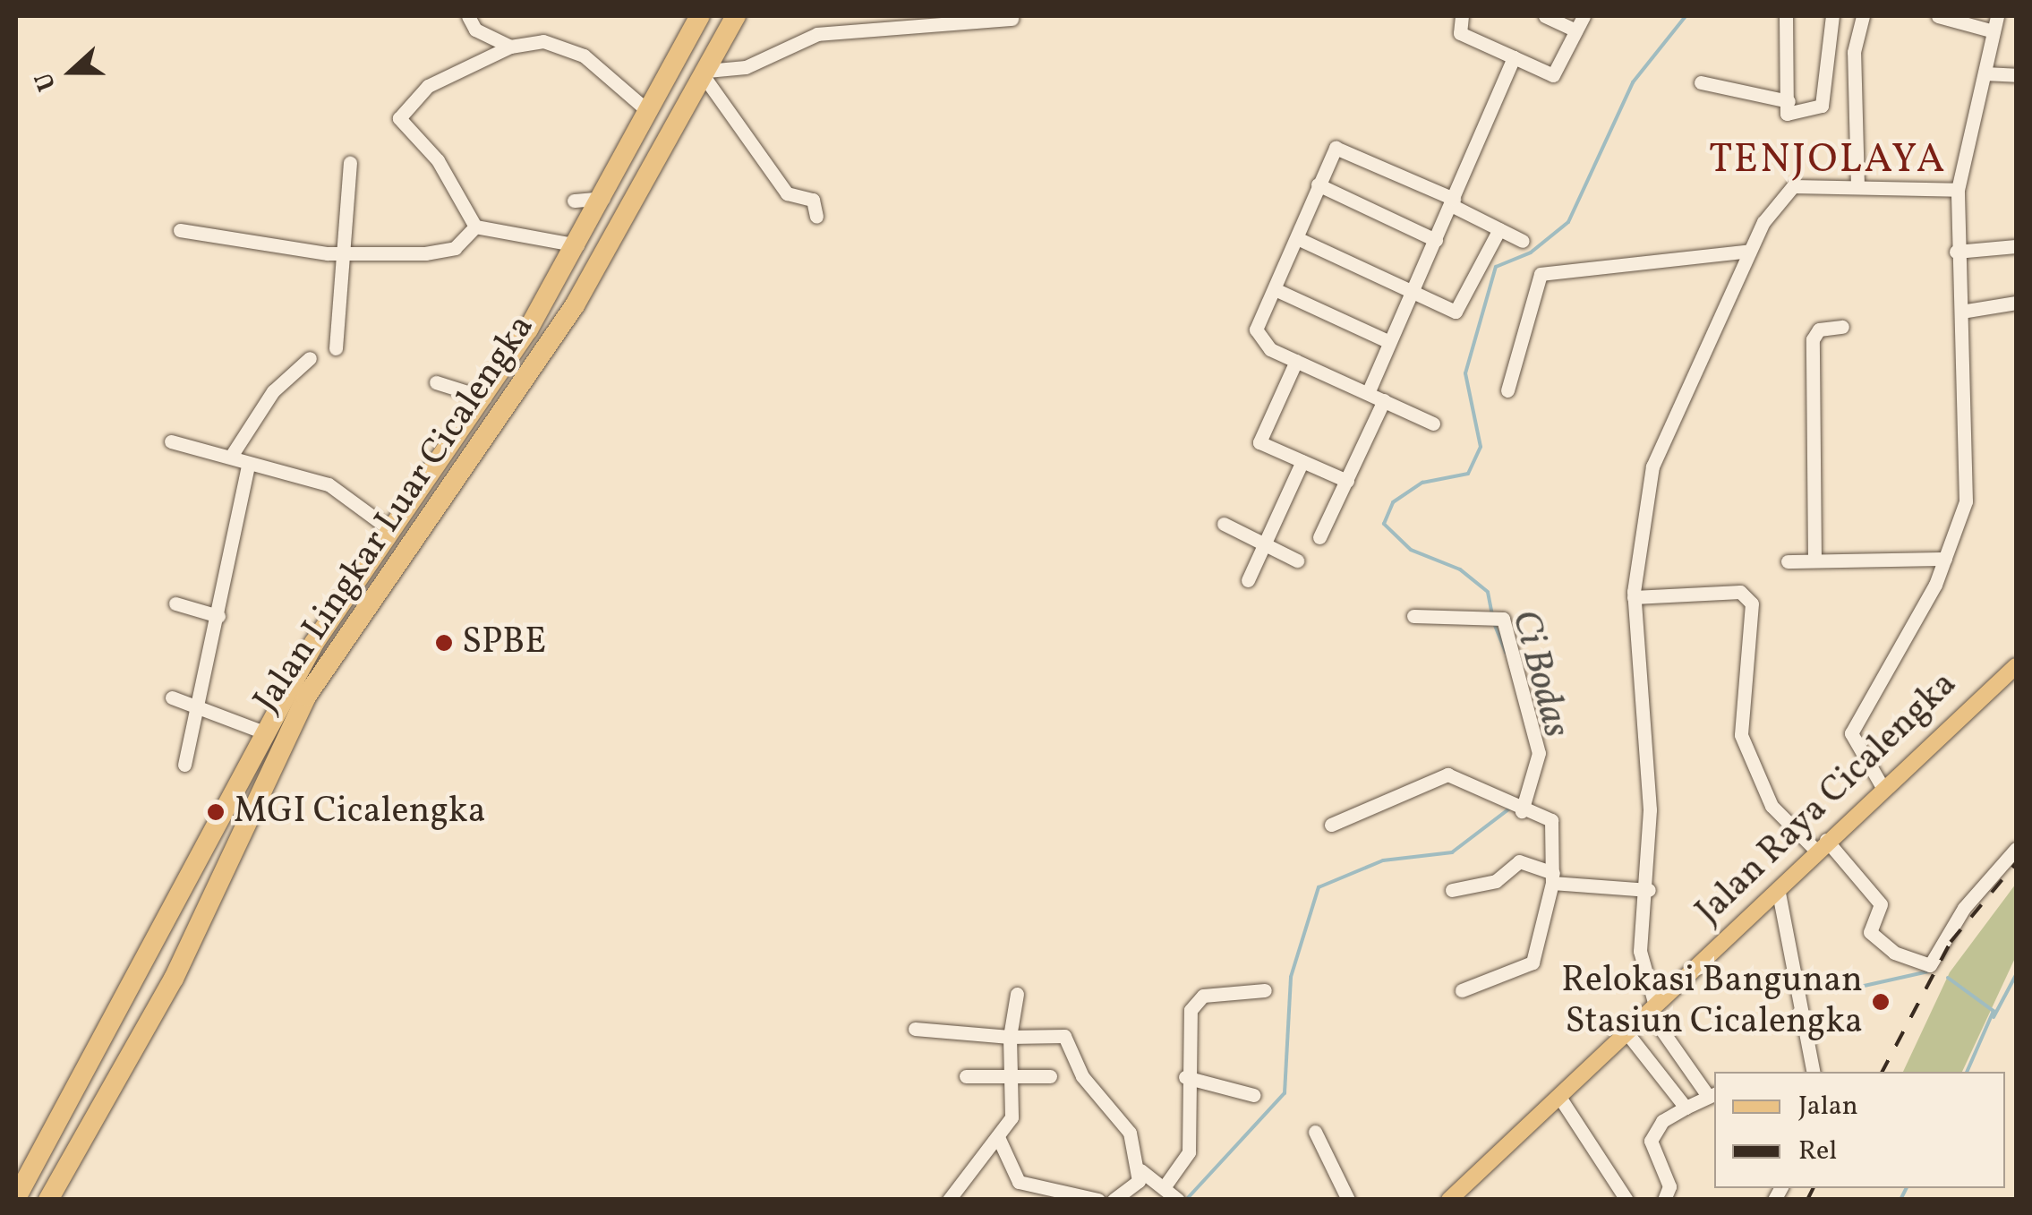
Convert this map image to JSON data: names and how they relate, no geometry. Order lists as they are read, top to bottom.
{
  "streets": {
    "highway": ["Jalan Lingkar Luar Cicalengka"],
    "main road": ["Jalan Raya Cicalengka"]
  },
  "districts": ["TENJOLAYA"],
  "water": ["Ci Bodas"],
  "places": ["SPBE", "MGI Cicalengka", "Relokasi Bangunan Stasiun Cicalengka"],
  "legend": ["Jalan", "Rel"],
  "north": "left"
}
